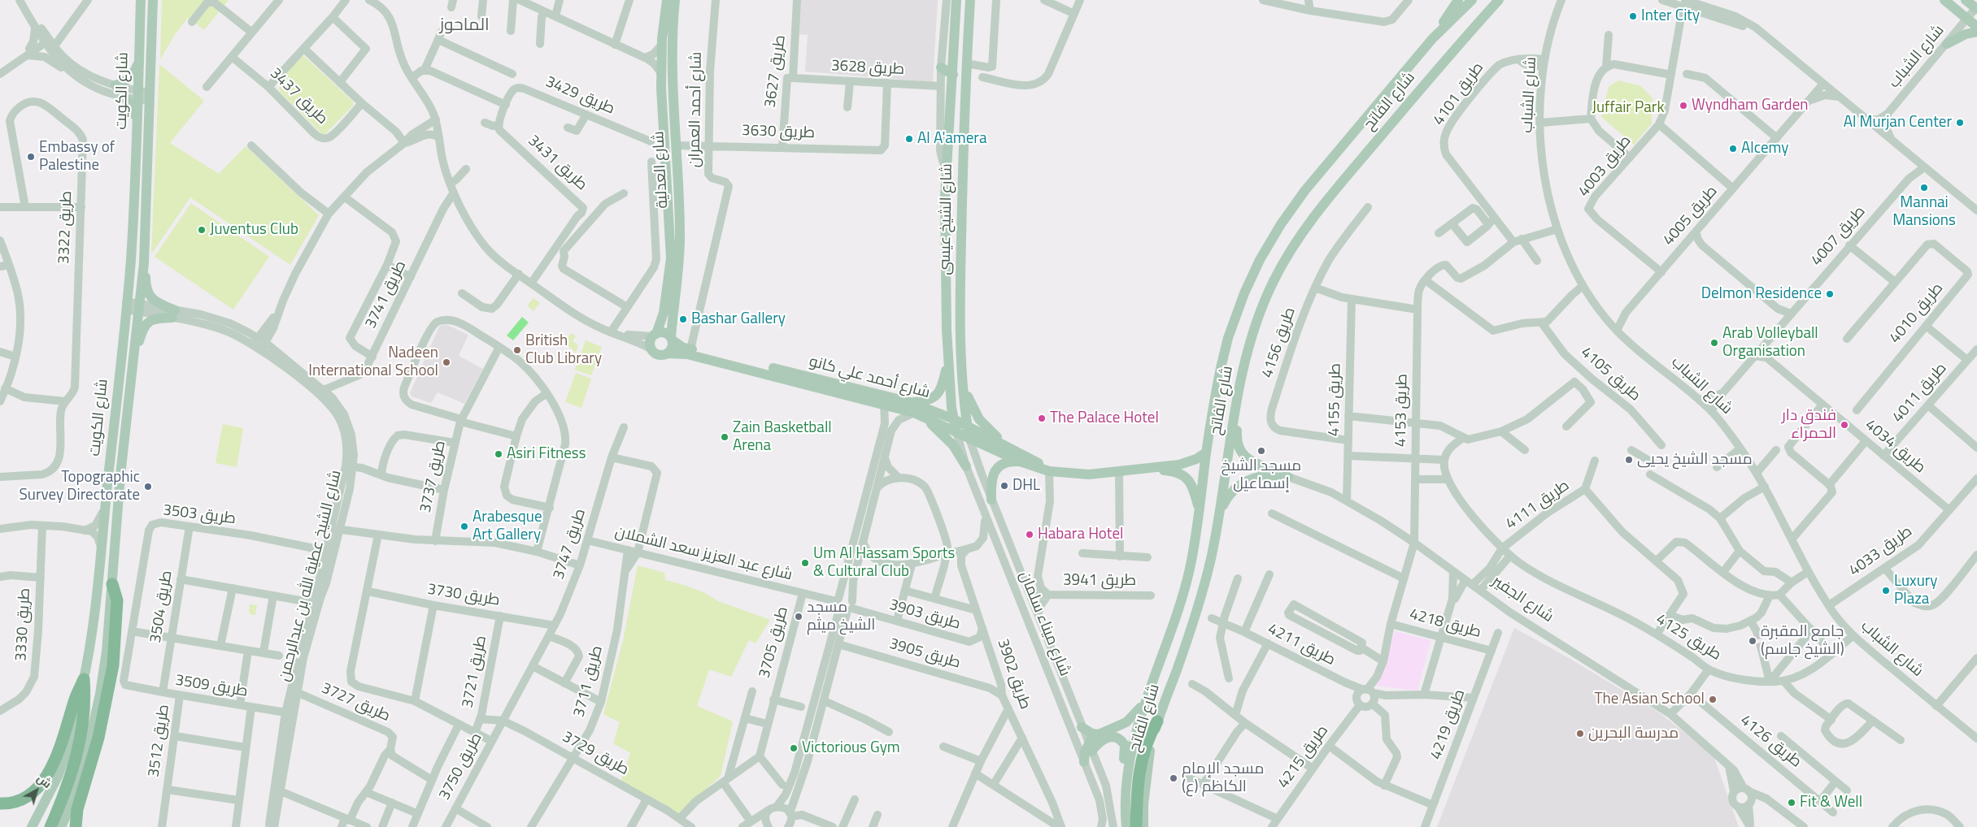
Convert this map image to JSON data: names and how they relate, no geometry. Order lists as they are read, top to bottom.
{
  "streets": {
    "main road": [
      "شارع الكويت",
      "شارع الفاتح",
      "شارع العدلية",
      "شارع الشيخ عيسى",
      "شارع أحمد علي كانو"
    ],
    "street": [
      "شارع الشباب",
      "طريق 3628",
      "طريق 3627",
      "طريق 4101",
      "طريق 3429",
      "طريق 3437",
      "شارع أحمد العمران",
      "طريق 3630",
      "طريق 3431",
      "طريق 4003",
      "طريق 4005",
      "طريق 3322",
      "طريق 4007",
      "طريق 3741",
      "طريق 4010",
      "طريق 4156",
      "طريق 4105",
      "طريق 4011",
      "طريق 4155",
      "طريق 4153",
      "طريق 4034",
      "طريق 3737",
      "طريق 4111",
      "طريق 3503",
      "طريق 3747",
      "طريق 4033",
      "شارع عبد العزيز سعد الشملان",
      "شارع الشيخ عطية الله بن عبدالرحمن",
      "طريق 3941",
      "طريق 3730",
      "شارع الجفير",
      "طريق 3504",
      "طريق 3903",
      "شارع ميناء سلمان",
      "طريق 4218",
      "طريق 3330",
      "طريق 4125",
      "طريق 3705",
      "طريق 4211",
      "طريق 3905",
      "طريق 3721",
      "طريق 3902",
      "طريق 3711",
      "طريق 3509",
      "طريق 3727",
      "طريق 4219",
      "طريق 3512",
      "طريق 4126",
      "طريق 3729",
      "طريق 4215",
      "طريق 3750"
    ]
  },
  "crossings": [
    ["شارع الشباب", "طريق 4101"],
    ["شارع الشباب", "طريق 4005"],
    ["شارع الشباب", "طريق 4007"],
    ["شارع الشباب", "طريق 4033"],
    ["شارع الشباب", "طريق 4125"],
    ["طريق 3628", "طريق 3627"],
    ["طريق 3628", "طريق 3630"],
    ["طريق 3627", "طريق 3630"],
    ["شارع الكويت", "شارع الشيخ عطية الله بن عبدالرحمن"],
    ["شارع أحمد العمران", "طريق 3630"],
    ["شارع أحمد العمران", "شارع أحمد علي كانو"],
    ["طريق 3630", "شارع العدلية"],
    ["طريق 4003", "طريق 4005"],
    ["شارع العدلية", "شارع أحمد علي كانو"],
    ["شارع الشيخ عيسى", "شارع أحمد علي كانو"],
    ["شارع الشيخ عيسى", "شارع ميناء سلمان"],
    ["طريق 4007", "طريق 4034"],
    ["طريق 3741", "شارع الشيخ عطية الله بن عبدالرحمن"],
    ["طريق 4156", "طريق 4155"],
    ["شارع أحمد علي كانو", "طريق 3941"],
    ["شارع أحمد علي كانو", "شارع ميناء سلمان"],
    ["طريق 4011", "طريق 4034"],
    ["طريق 4155", "شارع الجفير"],
    ["طريق 4153", "شارع الجفير"],
    ["طريق 4034", "طريق 4033"],
    ["طريق 4111", "شارع الجفير"],
    ["طريق 4111", "طريق 4125"],
    ["طريق 3503", "شارع الشيخ عطية الله بن عبدالرحمن"],
    ["طريق 3503", "طريق 3504"],
    ["طريق 3503", "طريق 3509"],
    ["طريق 3747", "شارع عبد العزيز سعد الشملان"],
    ["طريق 3747", "طريق 3730"],
    ["طريق 3747", "طريق 3711"],
    ["طريق 3747", "طريق 3729"],
    ["طريق 3747", "طريق 3750"],
    ["شارع عبد العزيز سعد الشملان", "طريق 3903"],
    ["شارع عبد العزيز سعد الشملان", "طريق 3705"],
    ["شارع عبد العزيز سعد الشملان", "طريق 3711"],
    ["شارع الشيخ عطية الله بن عبدالرحمن", "طريق 3509"],
    ["شارع الشيخ عطية الله بن عبدالرحمن", "طريق 3727"],
    ["طريق 3941", "شارع ميناء سلمان"],
    ["طريق 3730", "طريق 3721"],
    ["طريق 3504", "طريق 3509"],
    ["طريق 3903", "طريق 3902"],
    ["طريق 4218", "طريق 4219"],
    ["طريق 4211", "طريق 4215"],
    ["طريق 3905", "طريق 3902"],
    ["طريق 3721", "طريق 3729"],
    ["طريق 3711", "طريق 3729"],
    ["طريق 3509", "طريق 3512"],
    ["طريق 3729", "طريق 3750"]
  ],
  "districts": ["الماحوز"],
  "parks": ["Juffair Park"],
  "places": [
    "Inter City",
    "Wyndham Garden",
    "Al Murjan Center",
    "Al A'amera",
    "Alcemy",
    "Embassy of Palestine",
    "Mannai Mansions",
    "Juventus Club",
    "Delmon Residence",
    "Bashar Gallery",
    "Arab Volleyball Organisation",
    "British Club Library",
    "Nadeen International School",
    "The Palace Hotel",
    "فندق دار الحمراء",
    "Zain Basketball Arena",
    "مسجد الشيخ إسماعيل",
    "Asiri Fitness",
    "مسجد الشيخ يحيى",
    "DHL",
    "Topographic Survey Directorate",
    "Arabesque Art Gallery",
    "Habara Hotel",
    "Um Al Hassam Sports & Cultural Club",
    "Luxury Plaza",
    "مسجد الشيخ ميثم",
    "جامع المقبرة (الشيخ جاسم)",
    "The Asian School",
    "مدرسة البحرين",
    "Victorious Gym",
    "مسجد الإمام الكاظم (ع)",
    "Fit & Well"
  ],
  "north": "top right"
}
